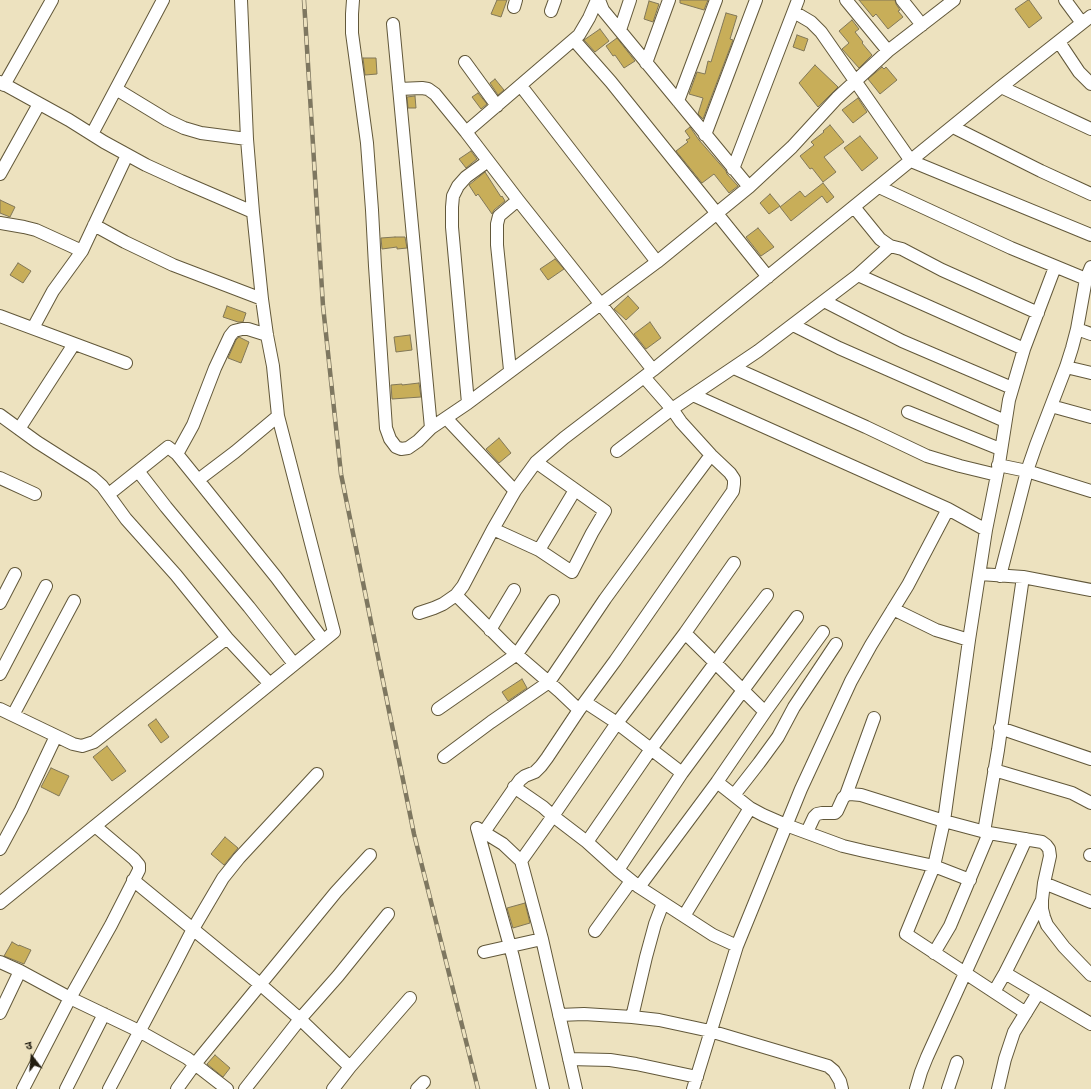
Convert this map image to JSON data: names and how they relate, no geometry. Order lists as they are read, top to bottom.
{
  "north": "top"
}
